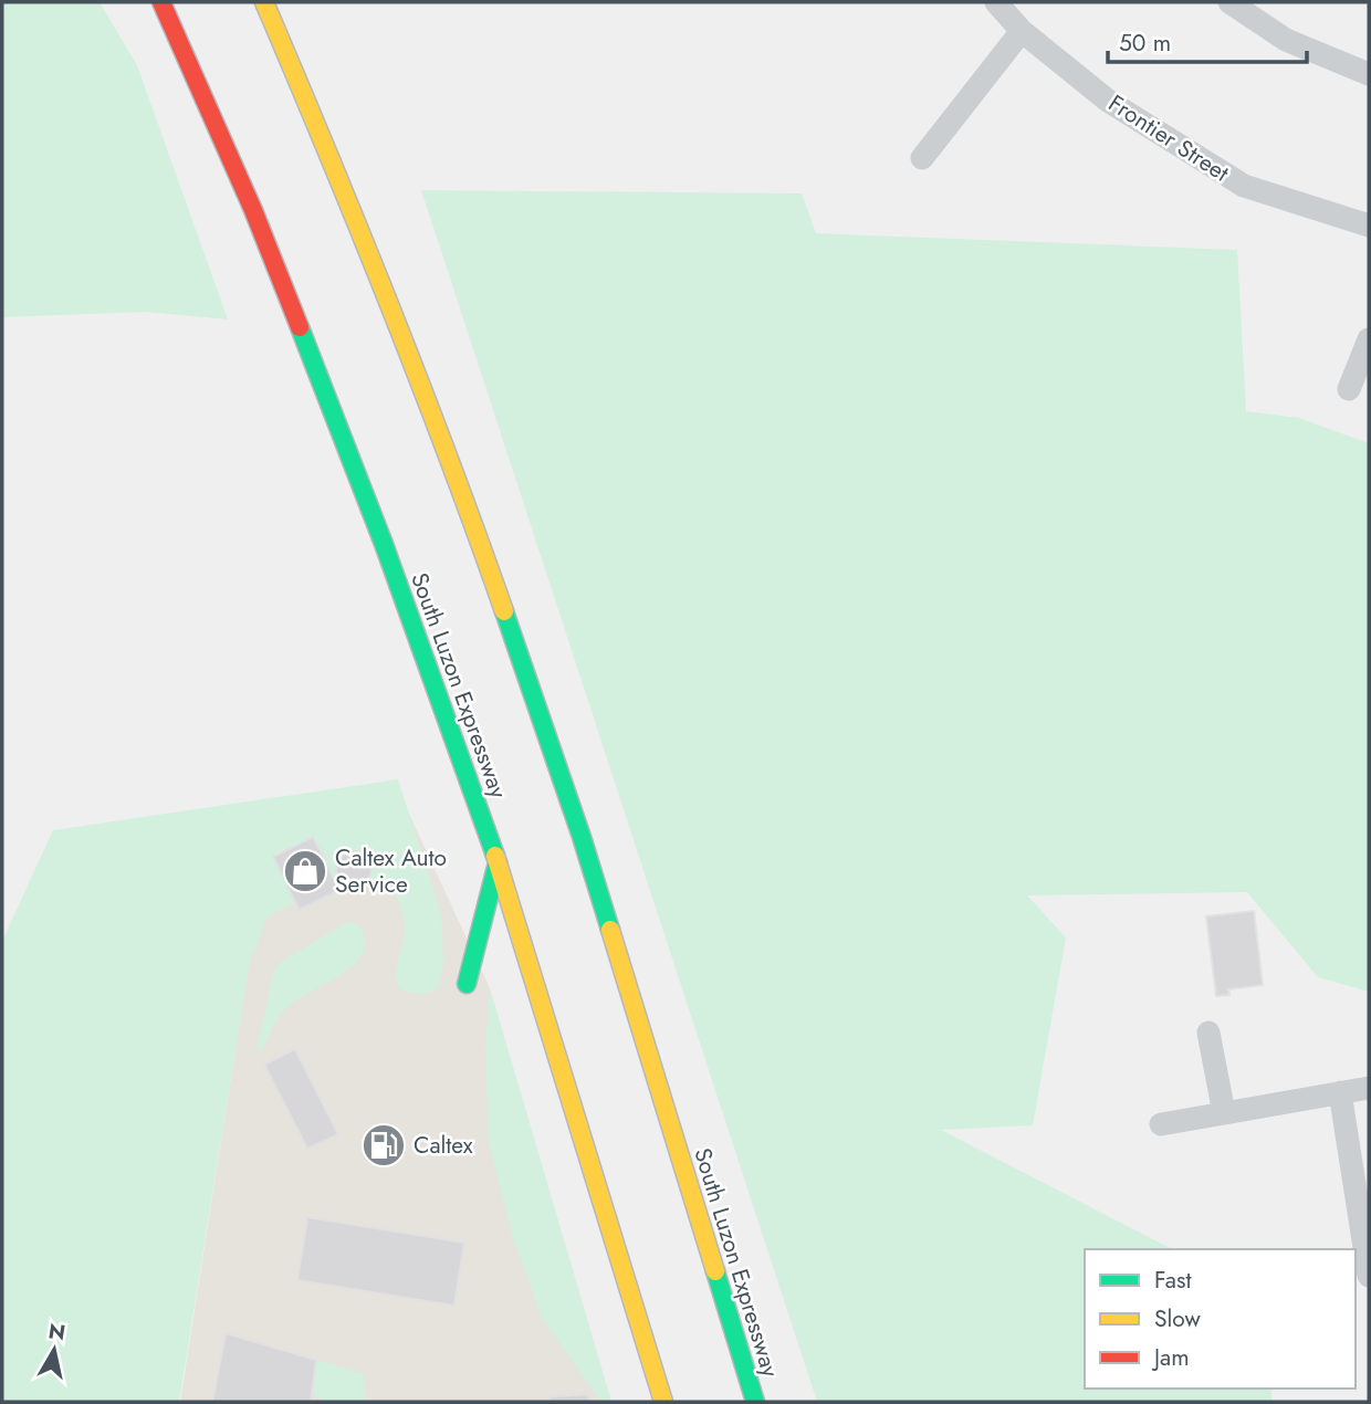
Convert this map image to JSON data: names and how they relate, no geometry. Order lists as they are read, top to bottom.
{
  "streets": {
    "highway": ["South Luzon Expressway"],
    "street": ["Frontier Street"]
  },
  "places": {
    "shop": ["Caltex Auto Service"],
    "fuel station": ["Caltex"]
  },
  "legend": ["Fast", "Slow", "Jam"],
  "scale_bar": "50 m",
  "north": "top"
}
